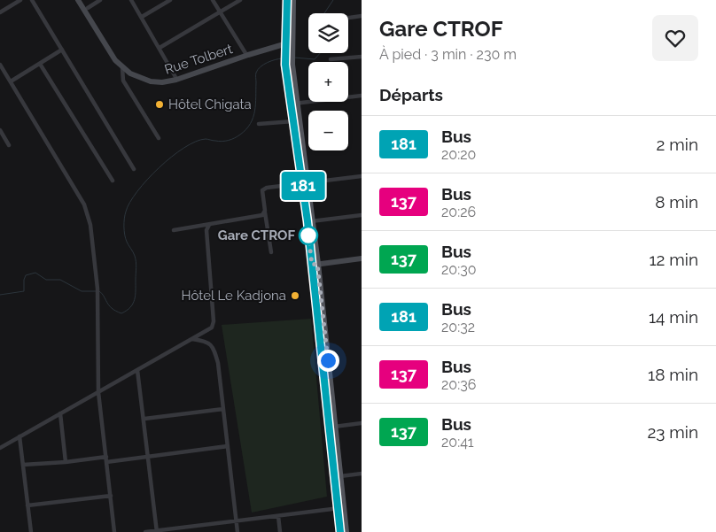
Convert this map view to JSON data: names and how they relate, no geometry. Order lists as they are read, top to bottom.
{
  "streets": {
    "street": ["Rue Tolbert"]
  },
  "places": ["Hôtel Chigata", "Gare CTROF", "Hôtel Le Kadjona"],
  "lines": ["bus line 181"],
  "page": {
    "on_map": "181",
    "heading": [
      ["Gare CTROF", "À pied · 3 min · 230 m"],
      "Départs"
    ],
    "map_buttons": ["+", "−"],
    "list": [
      {
        "mark": "181",
        "name": "Bus",
        "note": "20:20",
        "value": "2 min"
      },
      {
        "mark": "137",
        "name": "Bus",
        "note": "20:26",
        "value": "8 min"
      },
      {
        "mark": "137",
        "name": "Bus",
        "note": "20:30",
        "value": "12 min"
      },
      {
        "mark": "181",
        "name": "Bus",
        "note": "20:32",
        "value": "14 min"
      },
      {
        "mark": "137",
        "name": "Bus",
        "note": "20:36",
        "value": "18 min"
      },
      {
        "mark": "137",
        "name": "Bus",
        "note": "20:41",
        "value": "23 min"
      }
    ]
  }
}
